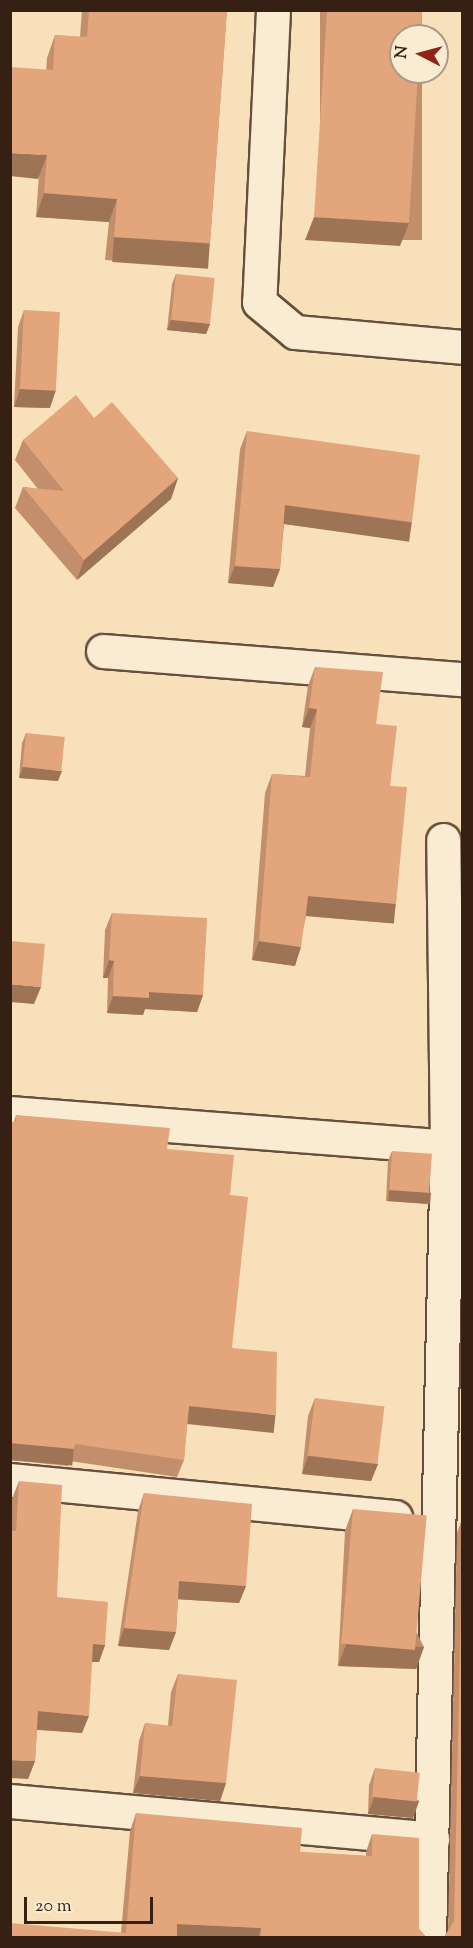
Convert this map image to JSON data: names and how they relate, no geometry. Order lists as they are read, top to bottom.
{
  "scale_bar": "20 m",
  "north": "left"
}
